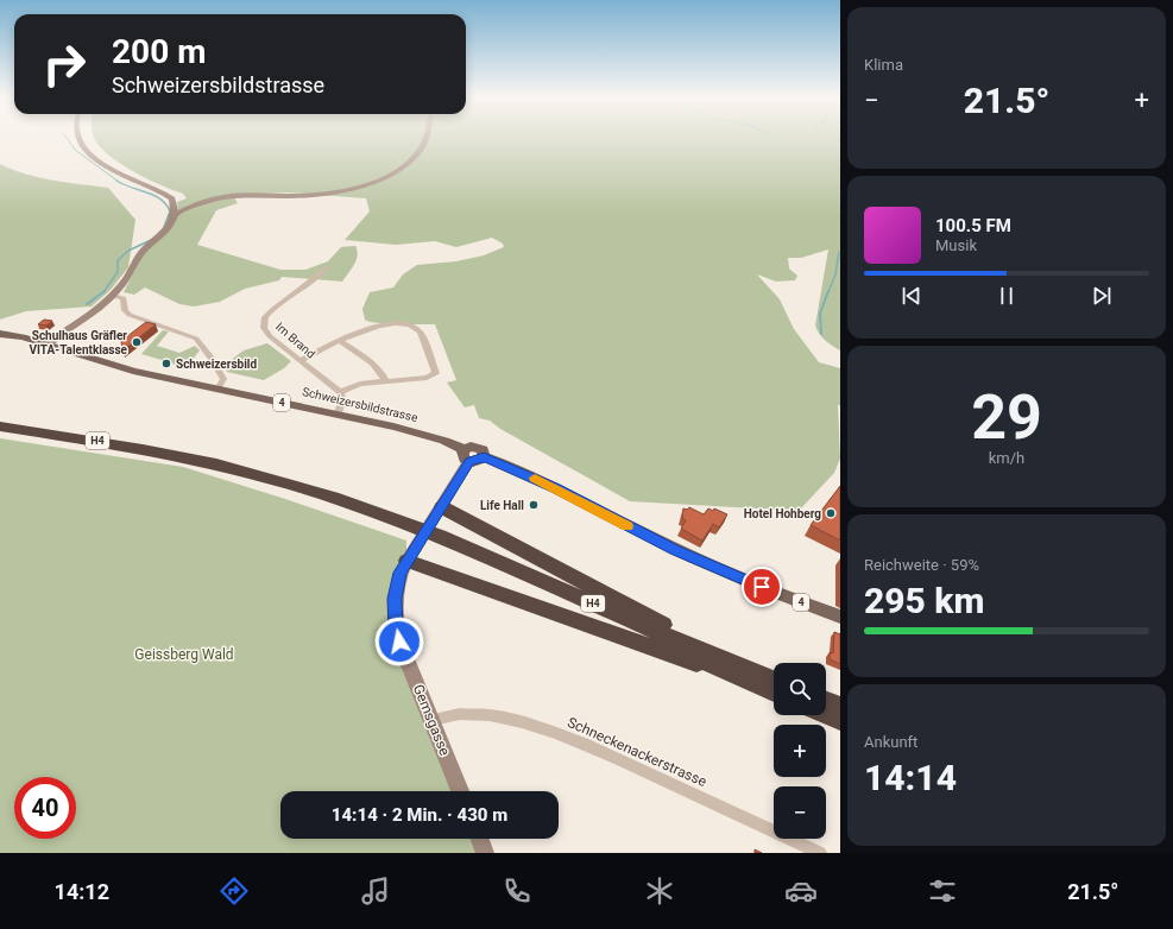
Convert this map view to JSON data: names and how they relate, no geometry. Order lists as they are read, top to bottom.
{
  "streets": {
    "highway": ["H4"],
    "main road": ["4", "Schweizersbildstrasse"],
    "street": ["Im Brand", "Gemsgasse", "Schneckenackerstrasse"]
  },
  "crossings": [
    ["4", "Schweizersbildstrasse"],
    ["4", "Gemsgasse"],
    ["Schweizersbildstrasse", "Gemsgasse"],
    ["Gemsgasse", "Schneckenackerstrasse"]
  ],
  "parks": ["Geissberg Wald"],
  "places": [
    "Schulhaus Gräfler VITA-Talentklasse",
    "Schweizersbild",
    "Life Hall",
    "Hotel Hohberg"
  ],
  "page": {
    "tile": [
      "Klima",
      ["29", "km/h"],
      ["Reichweite · 59%", "295 km"],
      ["Ankunft", "14:14"]
    ],
    "turn": ["200 m", "Schweizersbildstrasse"],
    "heat": ["−", "21.5°", "+"],
    "song": ["100.5 FM", "Musik"],
    "map_buttons": ["+", "−"],
    "limit": "40",
    "trip": "14:14 · 2 Min. · 430 m",
    "tabs": ["14:12", "21.5°"]
  }
}
